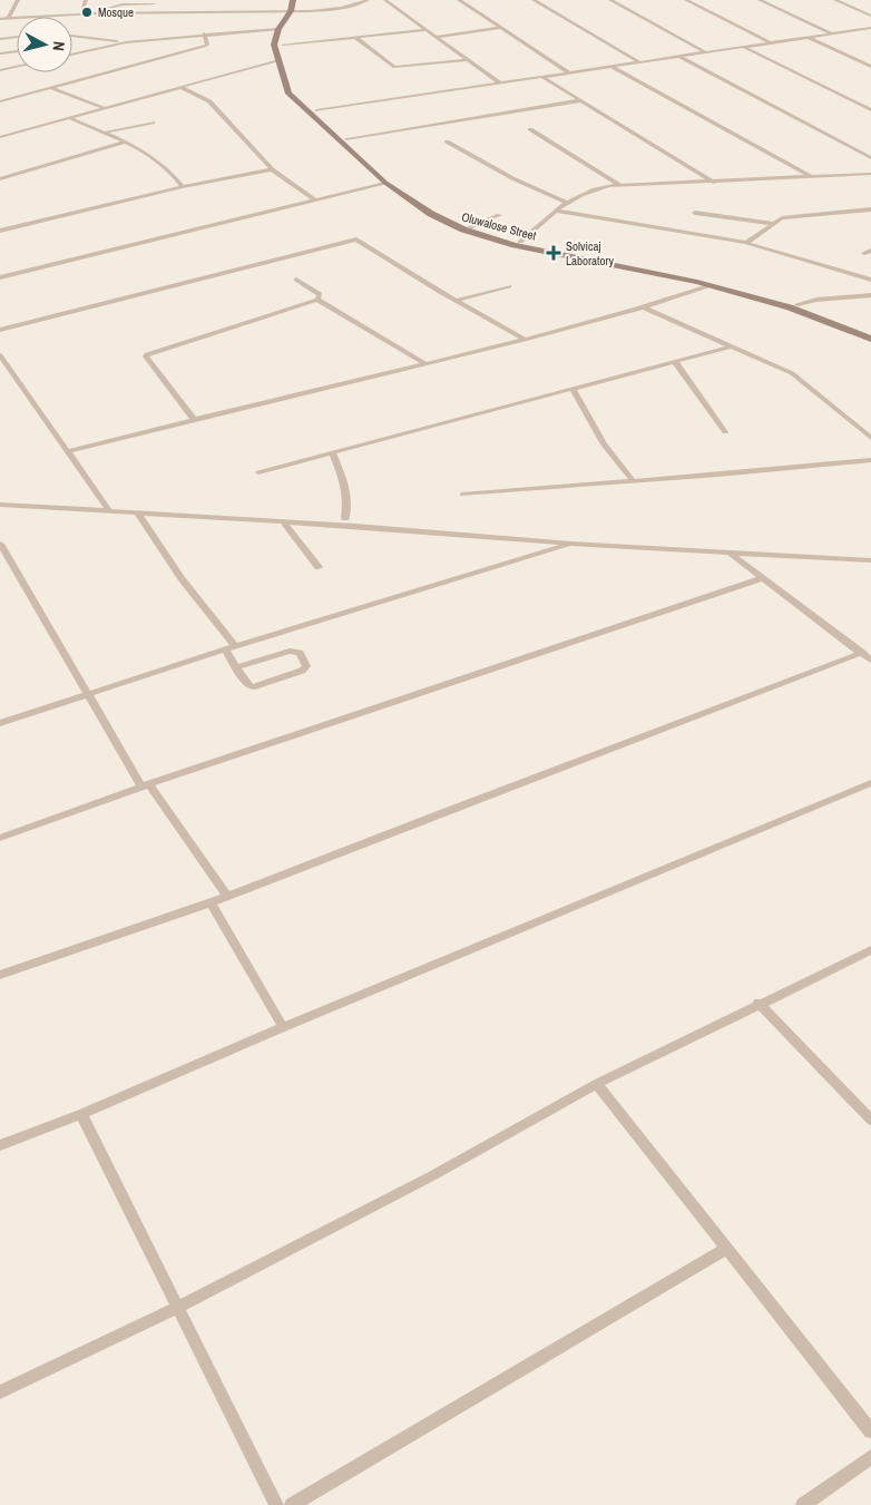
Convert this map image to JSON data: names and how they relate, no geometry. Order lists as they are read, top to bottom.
{
  "streets": {
    "street": ["Oluwalose Street"]
  },
  "places": {
    "other": ["Mosque"],
    "health": ["Solvicaj Laboratory"]
  },
  "north": "right"
}
